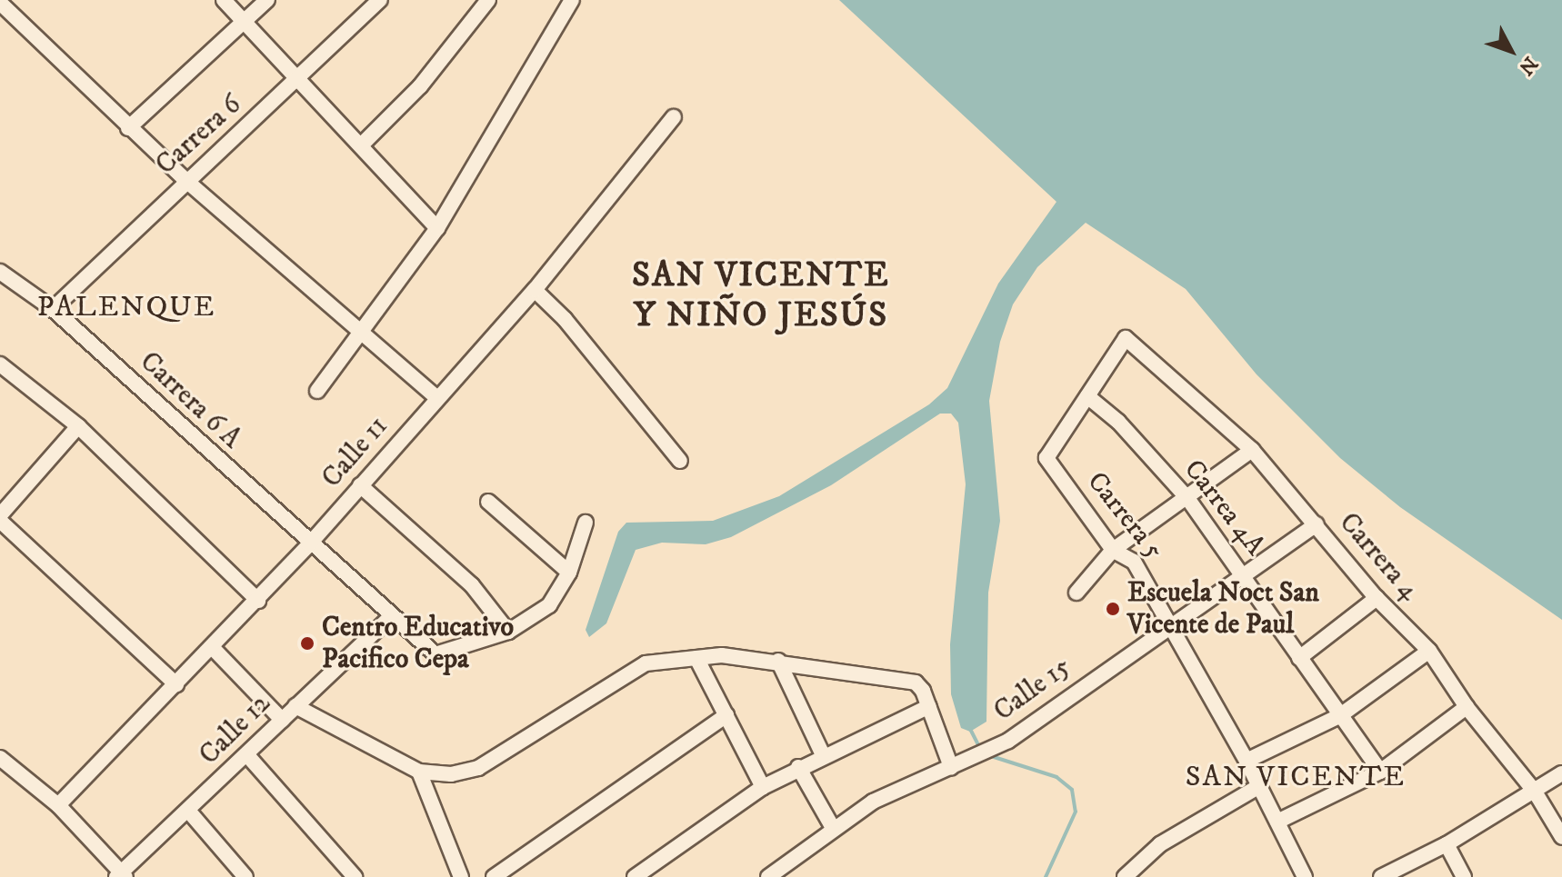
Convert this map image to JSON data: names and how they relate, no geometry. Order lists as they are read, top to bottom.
{
  "streets": {
    "street": [
      "Carrera 6",
      "Carrera 6 A",
      "Calle 11",
      "Carrea 4A",
      "Carrera 5",
      "Carrera 4",
      "Calle 15",
      "Calle 12"
    ]
  },
  "crossings": [
    ["Carrera 6", "Carrera 6 A"],
    ["Carrera 6 A", "Calle 11"],
    ["Carrea 4A", "Carrera 5"],
    ["Carrea 4A", "Carrera 4"],
    ["Carrea 4A", "Calle 15"],
    ["Carrera 5", "Carrera 4"],
    ["Carrera 5", "Calle 15"],
    ["Carrera 4", "Calle 15"]
  ],
  "districts": ["SAN VICENTE Y NIÑO JESÚS", "PALENQUE", "SAN VICENTE"],
  "places": ["Escuela Noct San Vicente de Paul", "Centro Educativo Pacifico Cepa"],
  "north": "bottom right"
}
